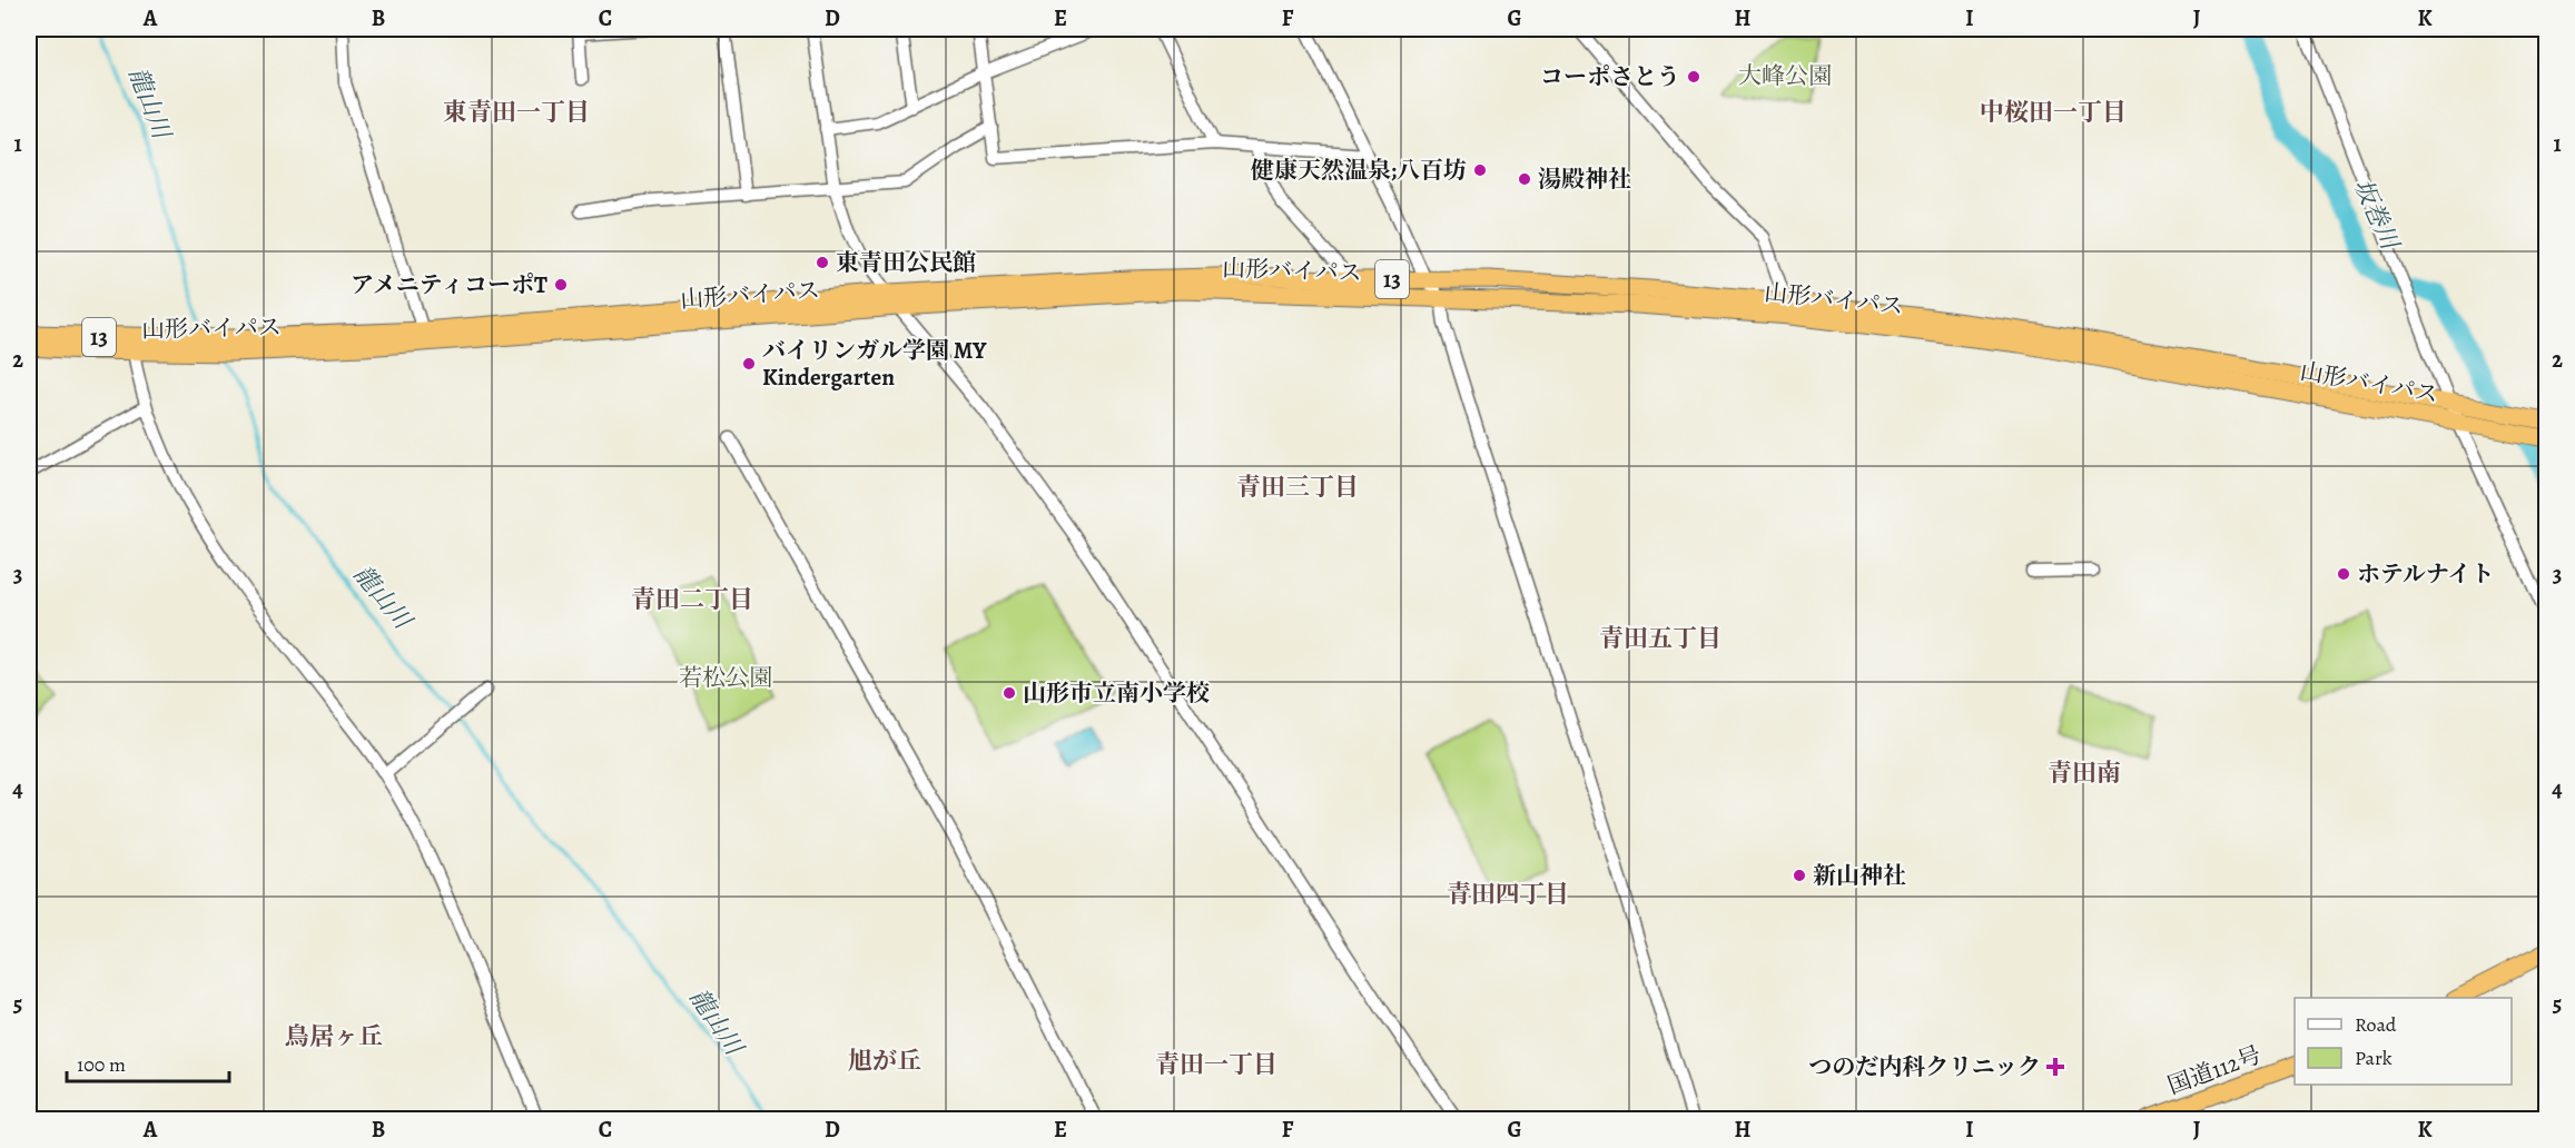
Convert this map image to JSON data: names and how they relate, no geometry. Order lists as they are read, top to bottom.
{
  "streets": {
    "highway": ["山形バイパス", "13", "国道112号"]
  },
  "districts": [
    "東青田一丁目",
    "中桜田一丁目",
    "青田三丁目",
    "青田二丁目",
    "青田五丁目",
    "青田南",
    "青田四丁目",
    "鳥居ヶ丘",
    "旭が丘",
    "青田一丁目"
  ],
  "water": ["龍山川", "坂巻川"],
  "parks": ["大峰公園", "若松公園"],
  "places": {
    "other": [
      "コーポさとう",
      "健康天然温泉;八百坊",
      "湯殿神社",
      "東青田公民館",
      "アメニティコーポT",
      "バイリンガル学園 MY Kindergarten",
      "ホテルナイト",
      "山形市立南小学校",
      "新山神社"
    ],
    "health": ["つのだ内科クリニック"]
  },
  "legend": ["Road", "Park"],
  "scale_bar": "100 m",
  "grid": {
    "columns": [
      "A",
      "B",
      "C",
      "D",
      "E",
      "F",
      "G",
      "H",
      "I",
      "J",
      "K"
    ],
    "rows": [
      "1",
      "2",
      "3",
      "4",
      "5"
    ]
  }
}
